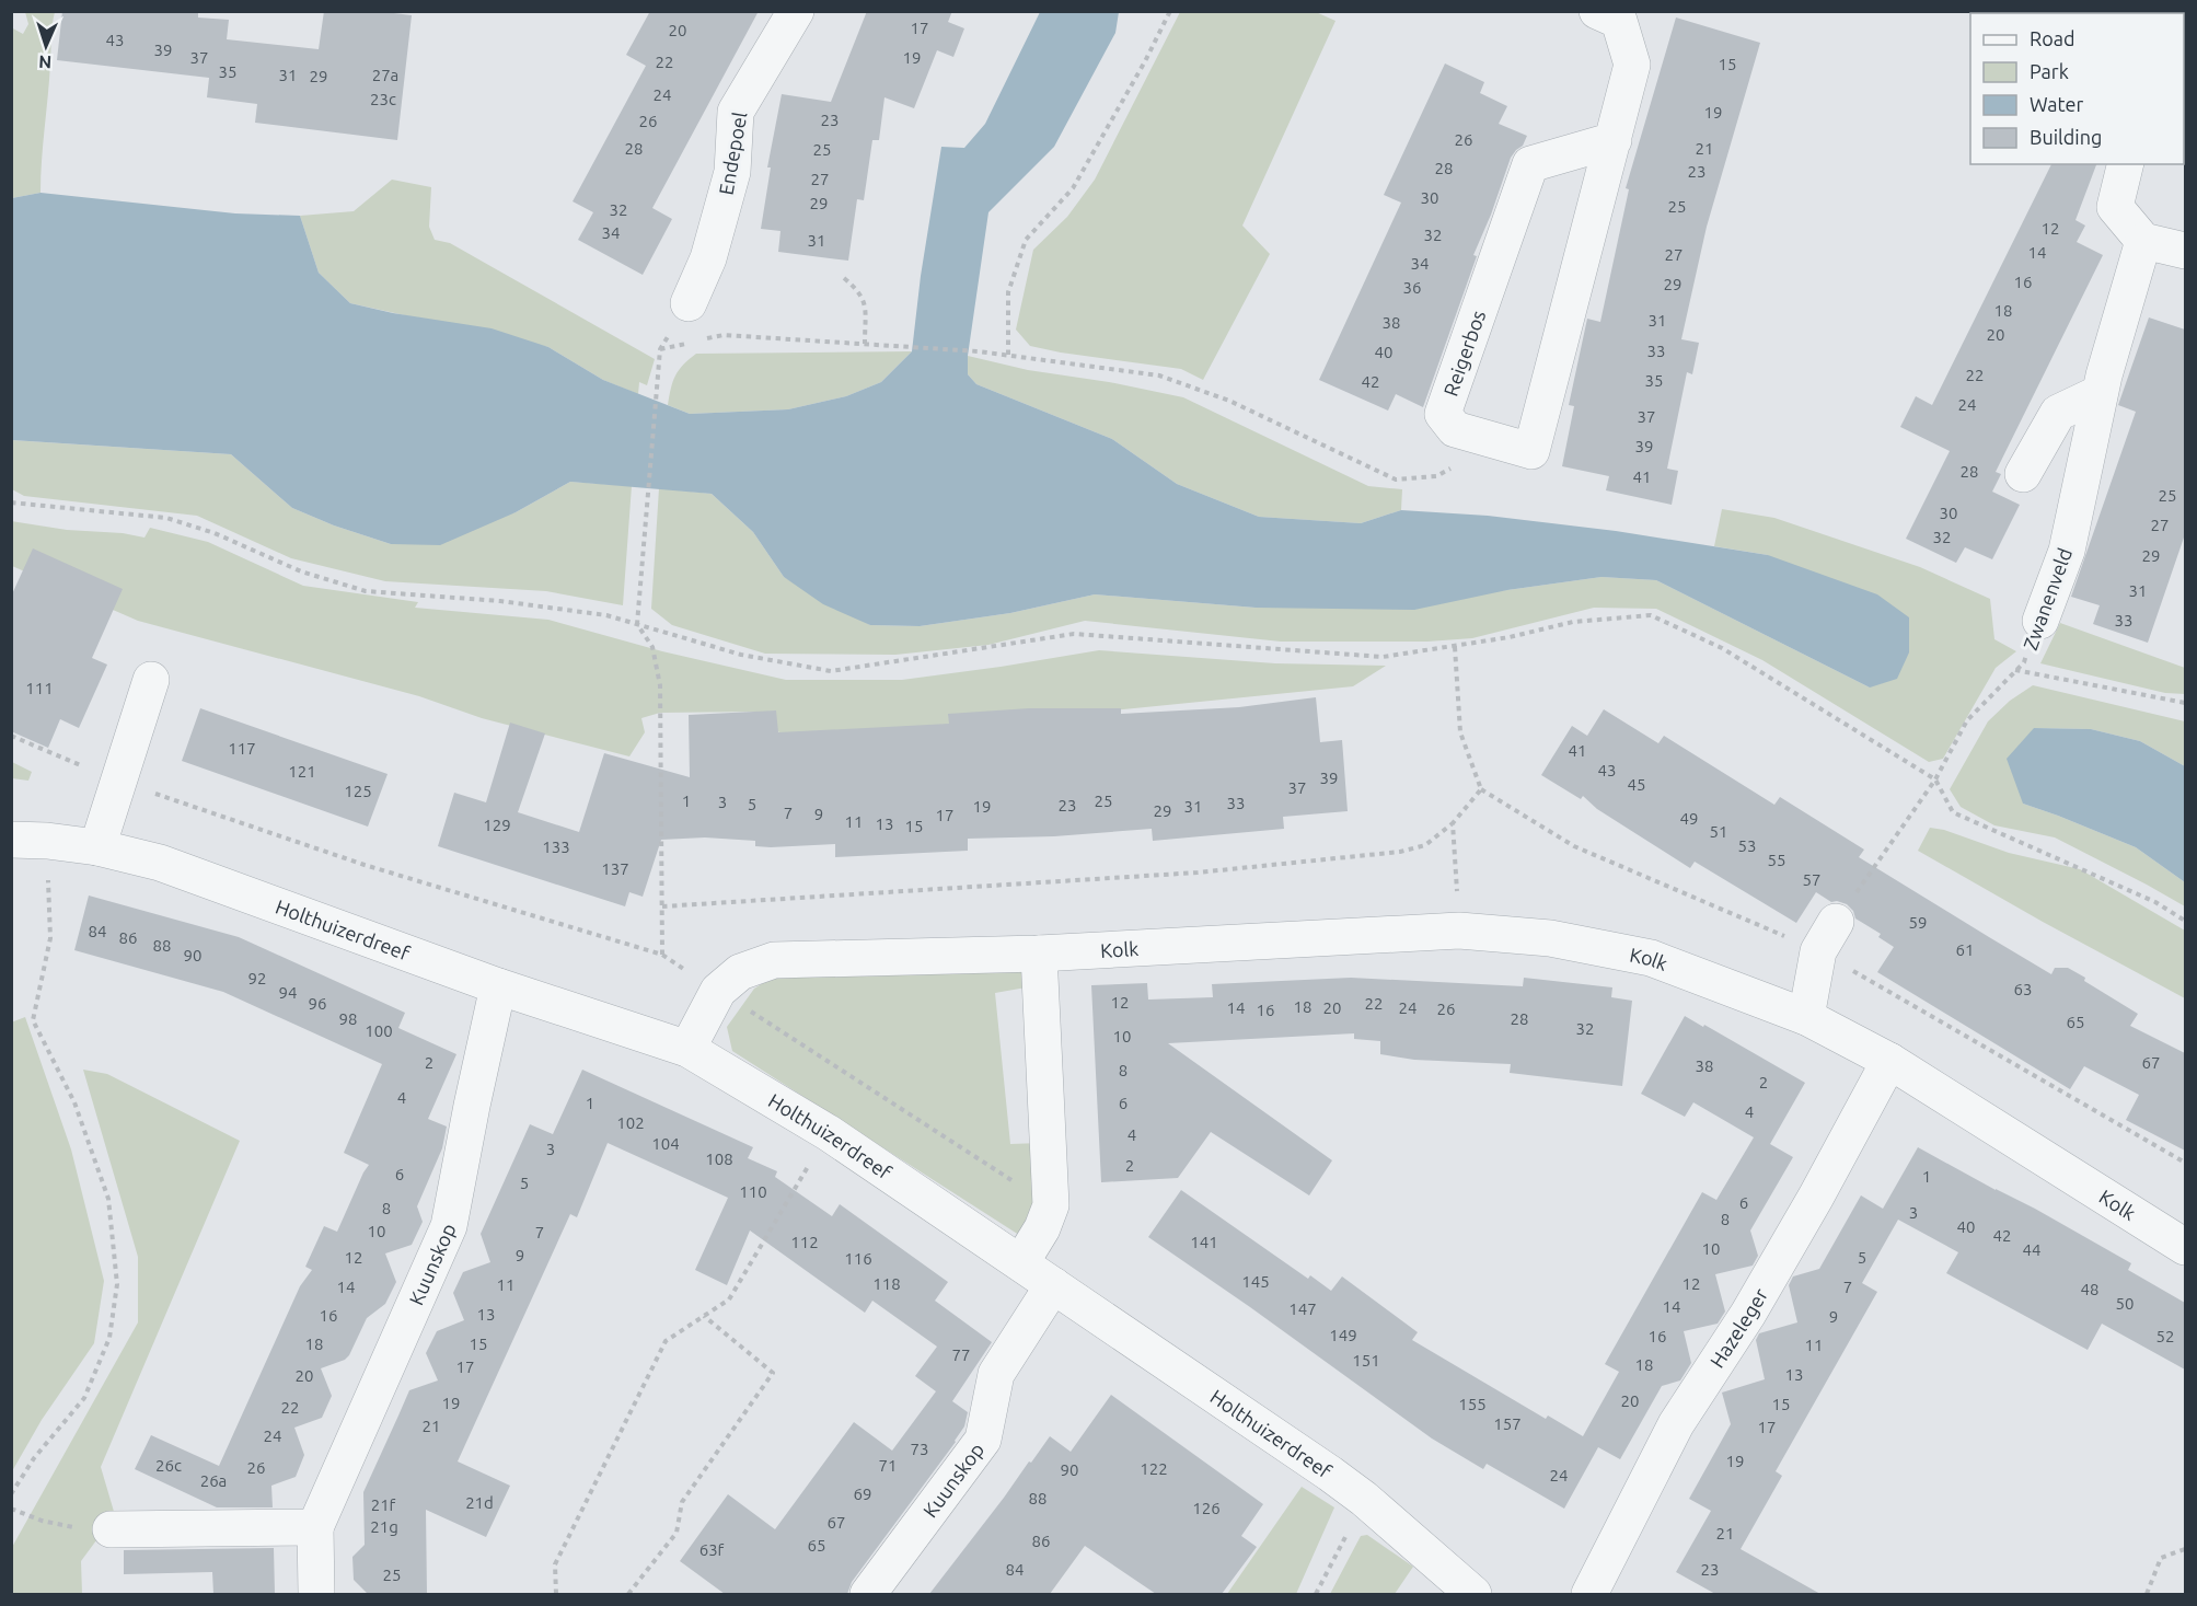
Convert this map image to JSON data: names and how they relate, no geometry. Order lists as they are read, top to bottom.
{
  "streets": {
    "street": [
      "Endepoel",
      "Reigerbos",
      "Zwanenveld",
      "Holthuizerdreef",
      "Kolk",
      "Kuunskop",
      "Hazeleger"
    ]
  },
  "crossings": [
    ["Holthuizerdreef", "Kolk"],
    ["Holthuizerdreef", "Kuunskop"],
    ["Kolk", "Hazeleger"]
  ],
  "house_numbers": [
    "17",
    "20",
    "43",
    "39",
    "37",
    "19",
    "22",
    "15",
    "35",
    "31",
    "27a",
    "29",
    "24",
    "23c",
    "19",
    "23",
    "26",
    "26",
    "28",
    "21",
    "25",
    "28",
    "23",
    "27",
    "30",
    "29",
    "25",
    "32",
    "12",
    "34",
    "32",
    "31",
    "14",
    "27",
    "34",
    "16",
    "29",
    "36",
    "18",
    "31",
    "38",
    "20",
    "33",
    "40",
    "22",
    "35",
    "42",
    "24",
    "37",
    "39",
    "28",
    "41",
    "25",
    "30",
    "27",
    "32",
    "29",
    "31",
    "33",
    "111",
    "117",
    "41",
    "43",
    "121",
    "39",
    "45",
    "37",
    "125",
    "1",
    "25",
    "3",
    "33",
    "5",
    "23",
    "19",
    "31",
    "29",
    "7",
    "9",
    "17",
    "49",
    "11",
    "13",
    "129",
    "15",
    "51",
    "53",
    "133",
    "55",
    "137",
    "57",
    "59",
    "84",
    "86",
    "88",
    "61",
    "90",
    "92",
    "63",
    "94",
    "12",
    "96",
    "22",
    "18",
    "14",
    "20",
    "24",
    "26",
    "16",
    "98",
    "28",
    "65",
    "32",
    "100",
    "10",
    "2",
    "67",
    "38",
    "8",
    "2",
    "4",
    "1",
    "6",
    "4",
    "102",
    "4",
    "104",
    "3",
    "108",
    "2",
    "6",
    "1",
    "5",
    "110",
    "6",
    "8",
    "3",
    "8",
    "40",
    "10",
    "7",
    "42",
    "112",
    "141",
    "10",
    "44",
    "9",
    "12",
    "5",
    "116",
    "145",
    "118",
    "12",
    "11",
    "14",
    "7",
    "48",
    "50",
    "14",
    "147",
    "13",
    "16",
    "9",
    "149",
    "16",
    "52",
    "18",
    "15",
    "11",
    "77",
    "151",
    "18",
    "17",
    "13",
    "20",
    "20",
    "19",
    "155",
    "15",
    "22",
    "157",
    "21",
    "17",
    "24",
    "73",
    "19",
    "26c",
    "71",
    "26",
    "122",
    "90",
    "24",
    "26a",
    "69",
    "88",
    "21d",
    "21f",
    "126",
    "67",
    "21g",
    "21",
    "86",
    "65",
    "63f",
    "84",
    "23",
    "25"
  ],
  "legend": [
    "Road",
    "Park",
    "Water",
    "Building"
  ],
  "north": "bottom"
}
